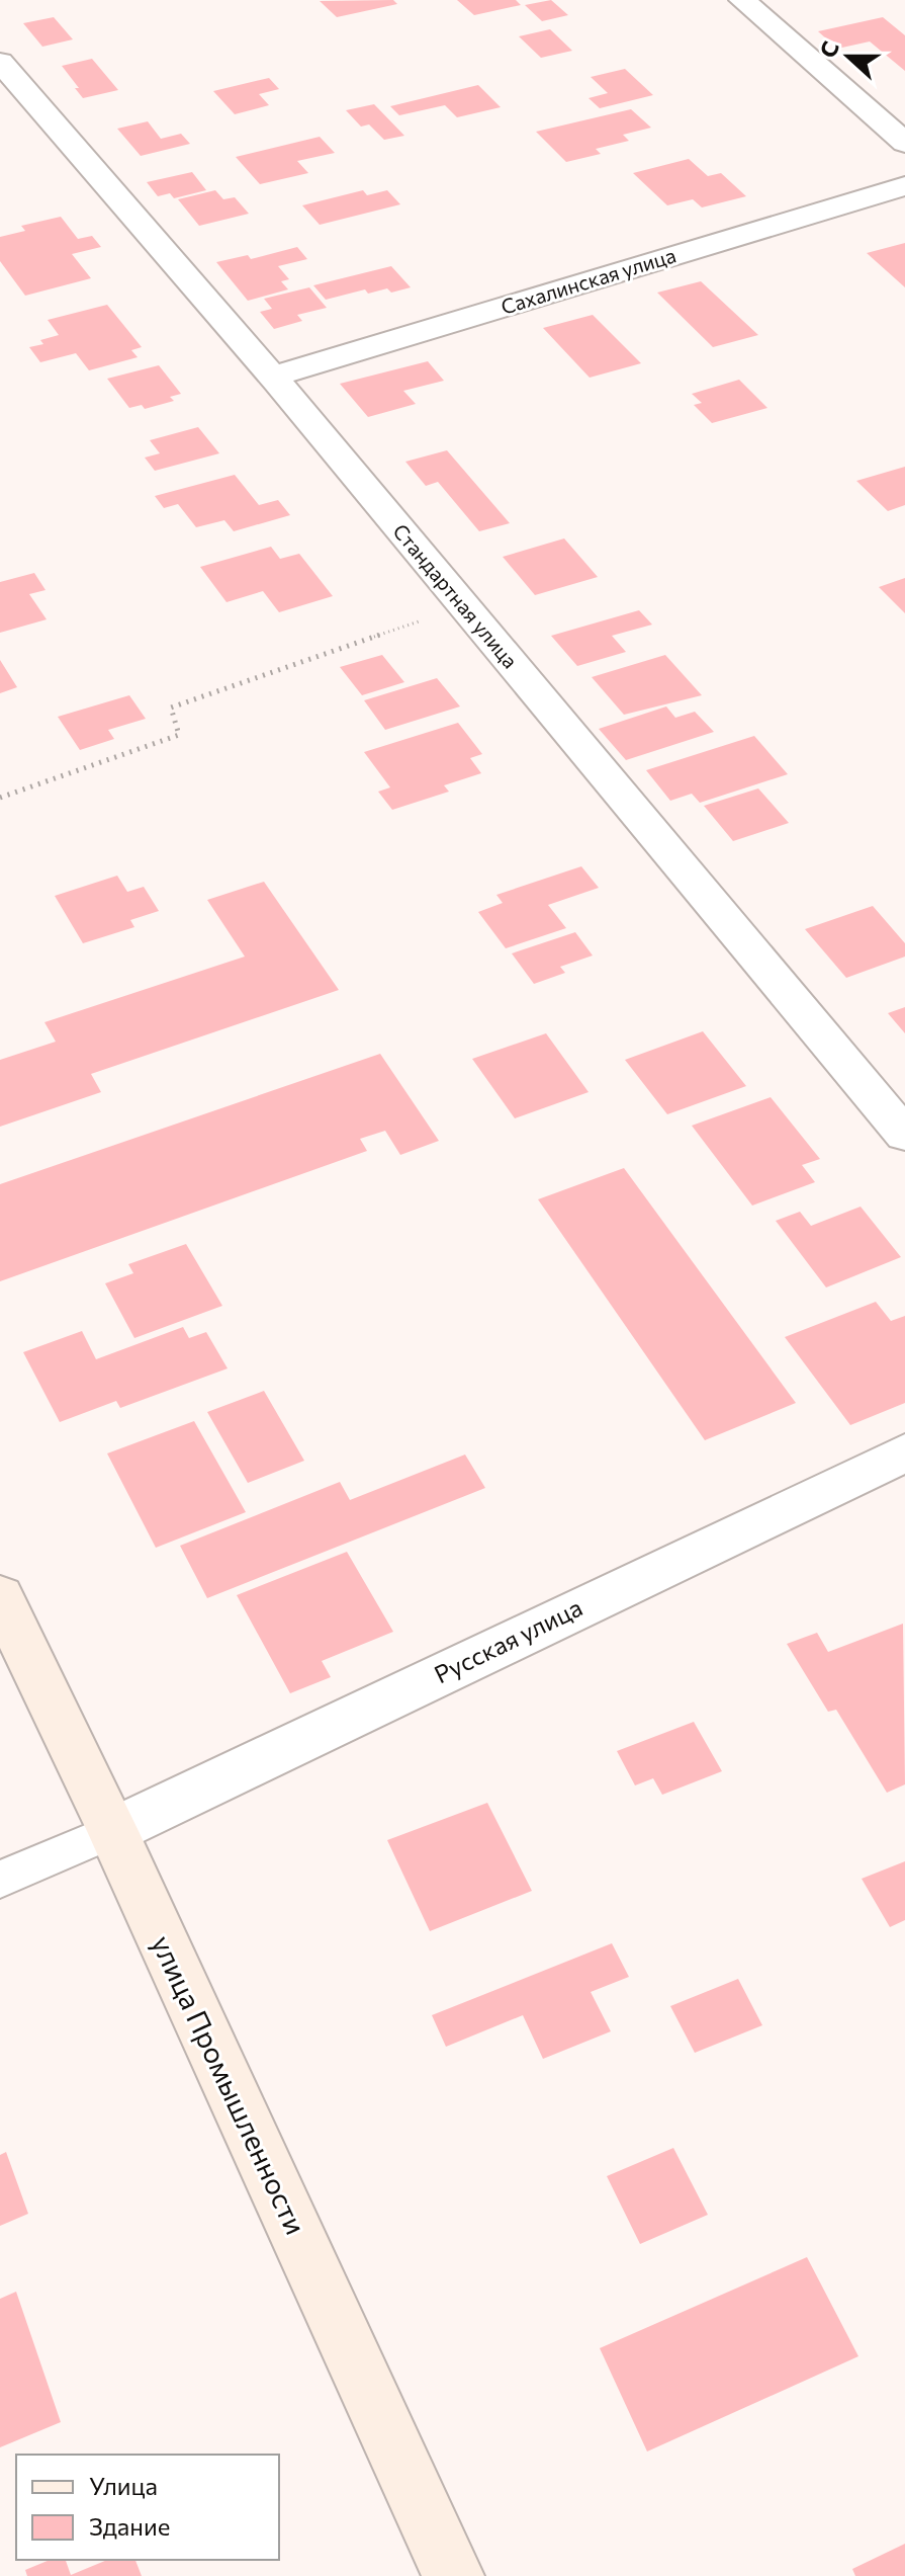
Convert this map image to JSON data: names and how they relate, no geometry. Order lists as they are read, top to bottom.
{
  "streets": {
    "main road": ["улица Промышленности"],
    "street": ["Сахалинская улица", "Стандартная улица", "Русская улица"]
  },
  "crossings": [
    ["Сахалинская улица", "Стандартная улица"],
    ["Русская улица", "улица Промышленности"]
  ],
  "legend": ["Улица", "Здание"],
  "north": "left"
}
